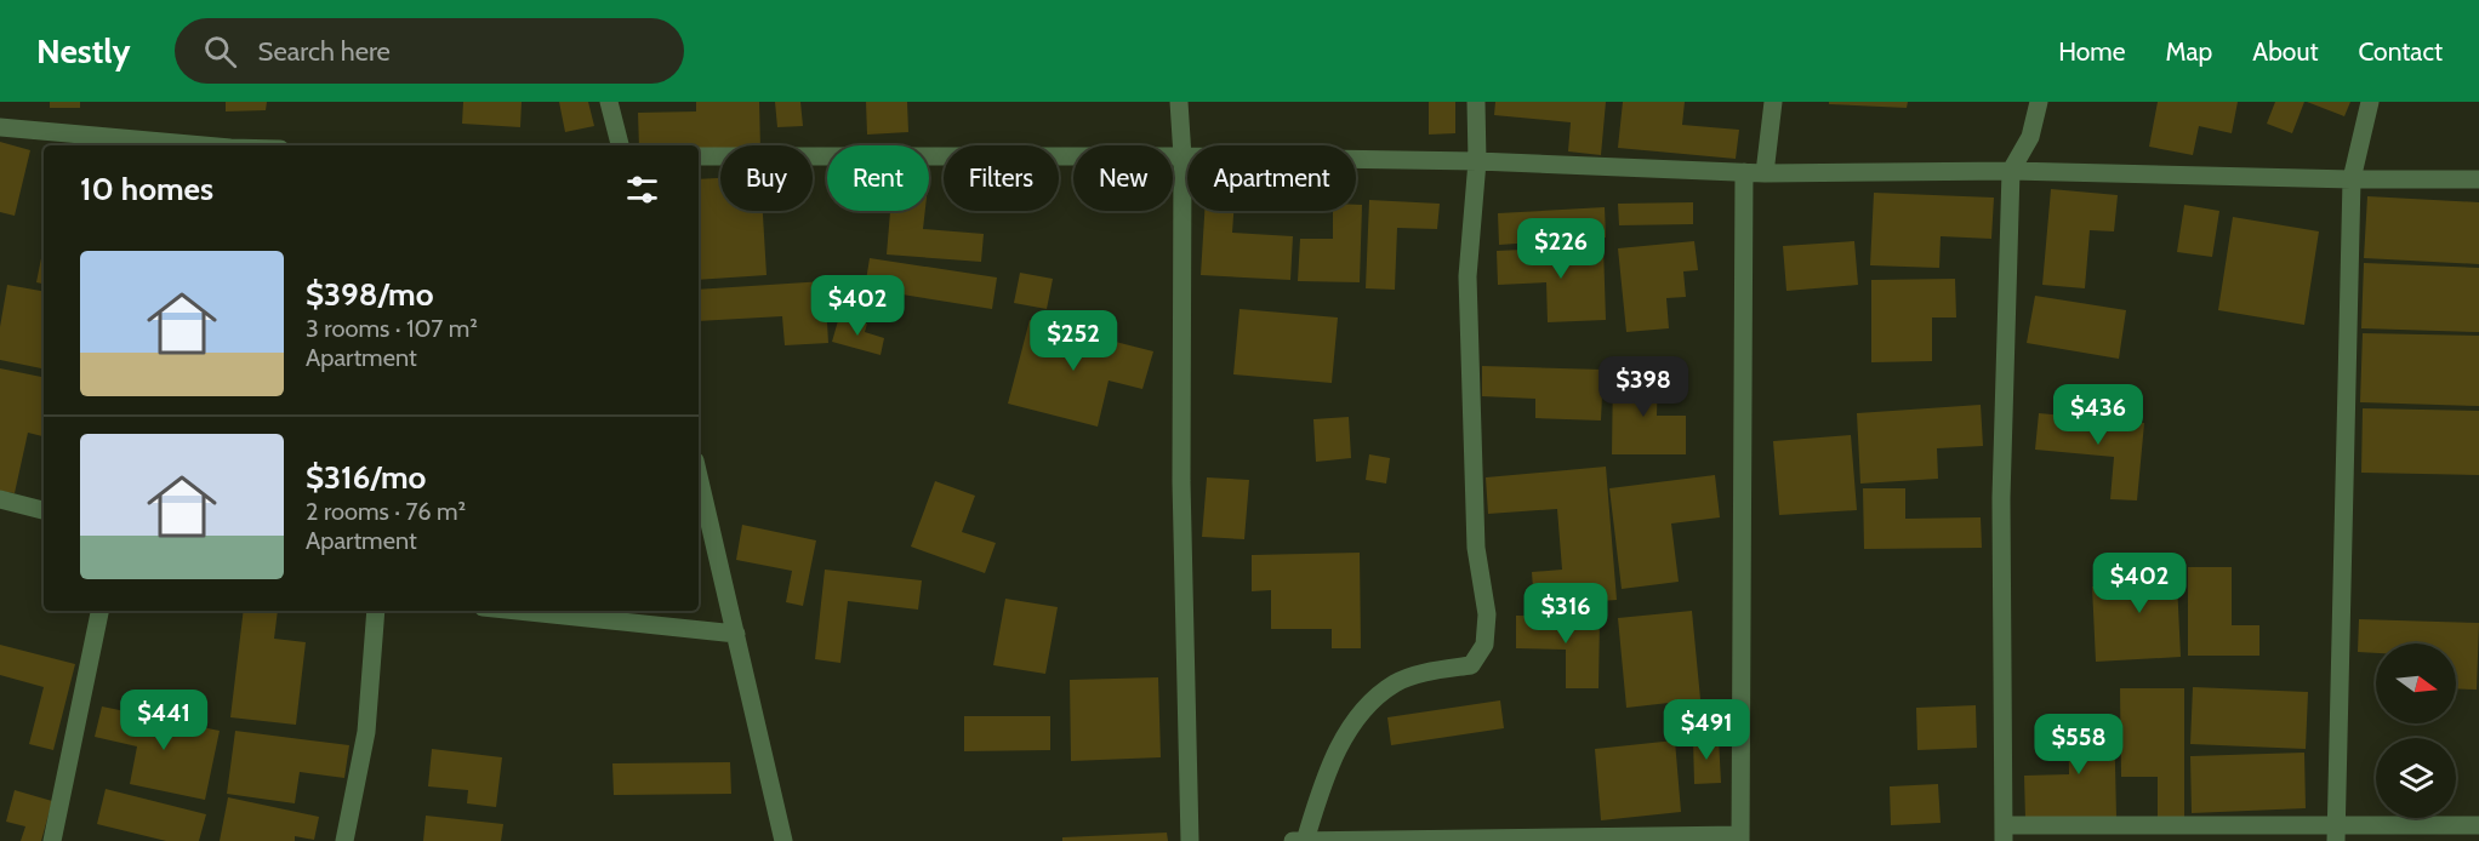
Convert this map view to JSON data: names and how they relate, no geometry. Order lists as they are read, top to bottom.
{
  "north": "right",
  "page": {
    "header": "Nestly",
    "search": "Search here",
    "nav": [
      "Home",
      "Map",
      "About",
      "Contact"
    ],
    "chip": [
      "Buy",
      "Rent",
      "Filters",
      "New",
      "Apartment"
    ],
    "heading": "10 homes",
    "price": [
      "$226",
      "$402",
      "$252",
      "$398",
      "$436",
      "$402",
      "$316",
      "$441",
      "$491",
      "$558"
    ],
    "list": [
      {
        "name": "$398/mo",
        "note": "3 rooms · 107 m² · Apartment"
      },
      {
        "name": "$316/mo",
        "note": "2 rooms · 76 m² · Apartment"
      }
    ]
  }
}
